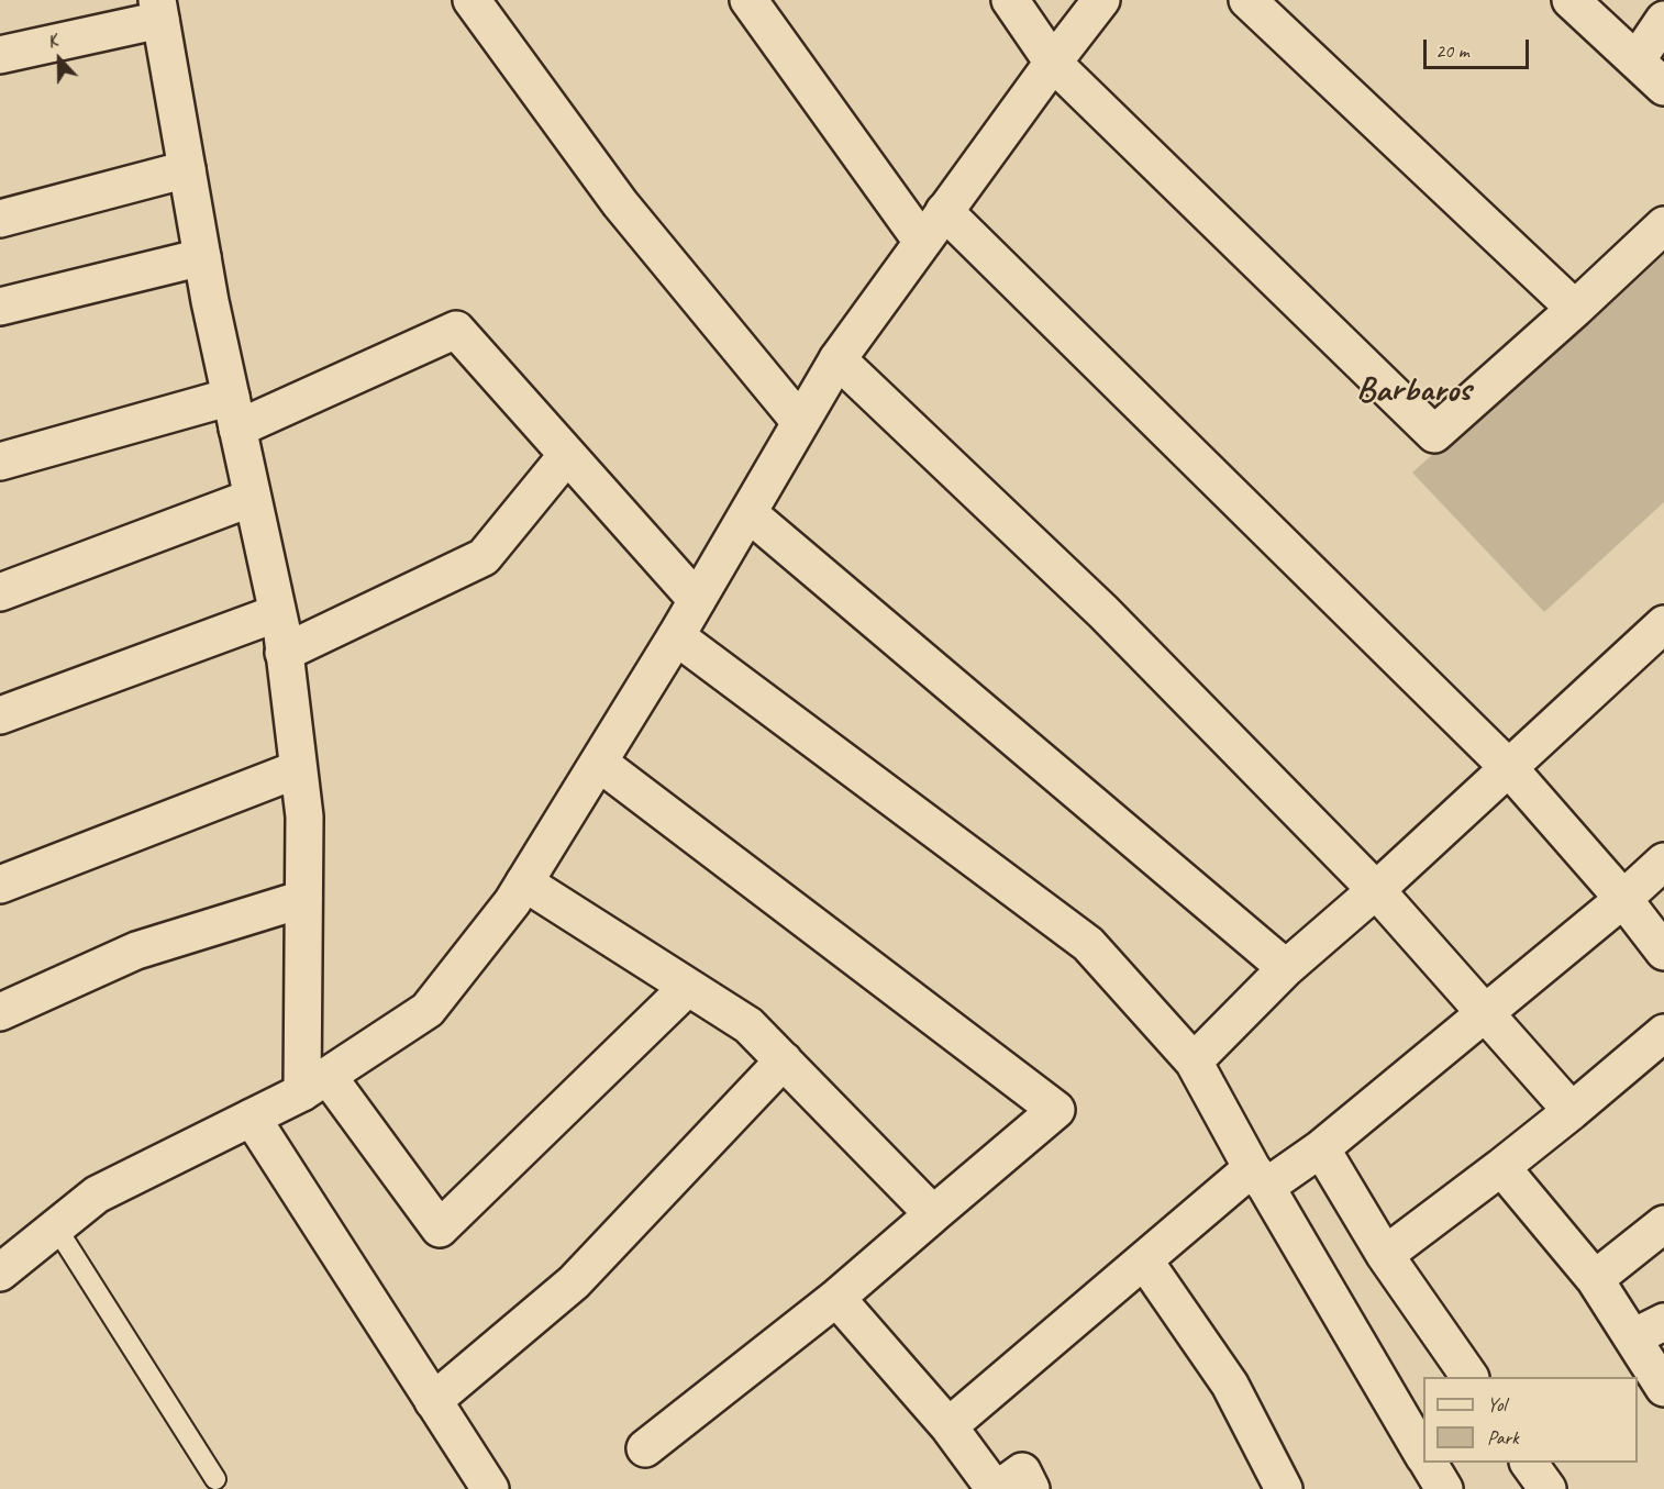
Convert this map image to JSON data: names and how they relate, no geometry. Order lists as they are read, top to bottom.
{
  "districts": ["Barbaros"],
  "legend": ["Yol", "Park"],
  "scale_bar": "20 m",
  "north": "top"
}
